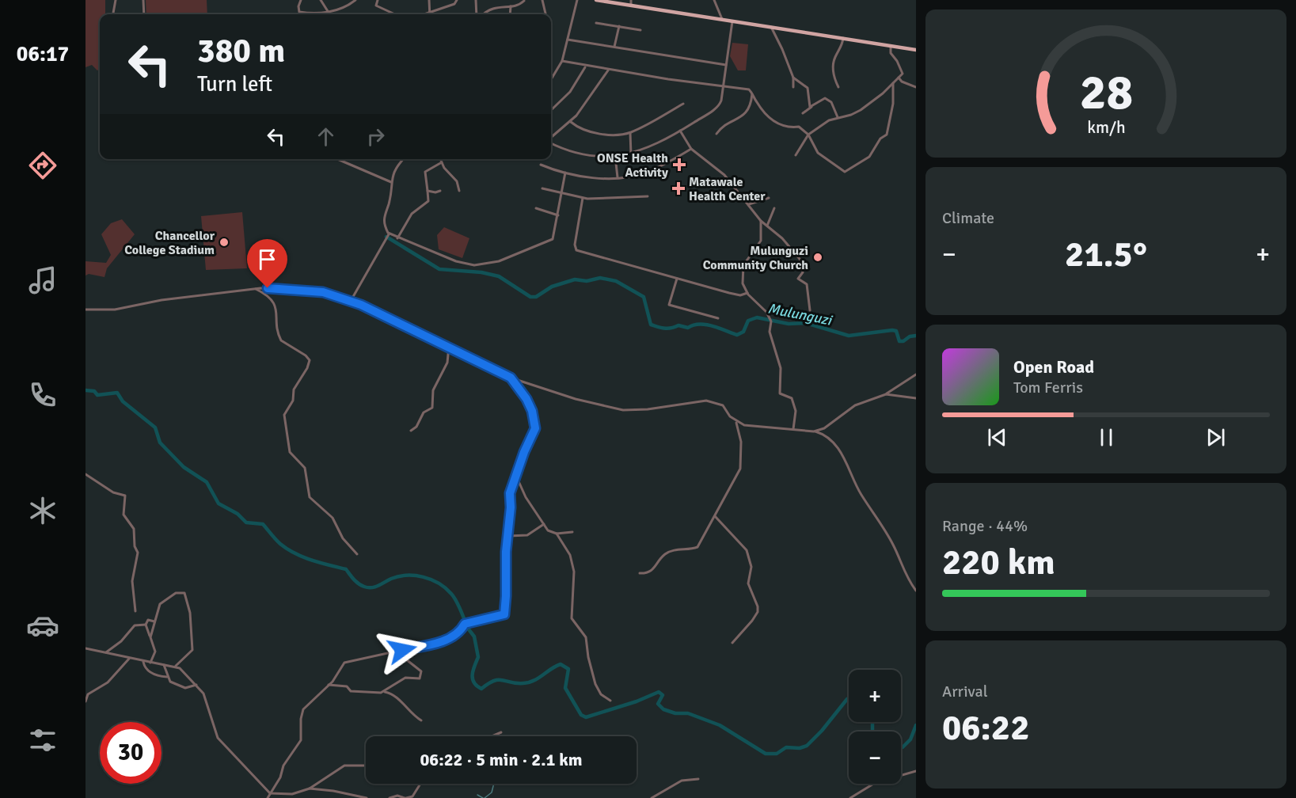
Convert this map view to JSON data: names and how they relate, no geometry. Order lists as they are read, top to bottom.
{
  "water": ["Mulunguzi"],
  "places": {
    "health": ["ONSE Health Activity", "Matawale Health Center"],
    "other": ["Chancellor College Stadium", "Mulunguzi Community Church"]
  },
  "page": {
    "tabs": "06:17",
    "turn": ["380 m", "Turn left"],
    "tile": [
      "Climate",
      ["Range · 44%", "220 km"],
      ["Arrival", "06:22"]
    ],
    "heat": ["−", "21.5°", "+"],
    "song": ["Open Road", "Tom Ferris"],
    "map_buttons": ["+", "−"],
    "limit": "30",
    "trip": "06:22 · 5 min · 2.1 km",
    "gauge": ["28", "km/h"]
  }
}
